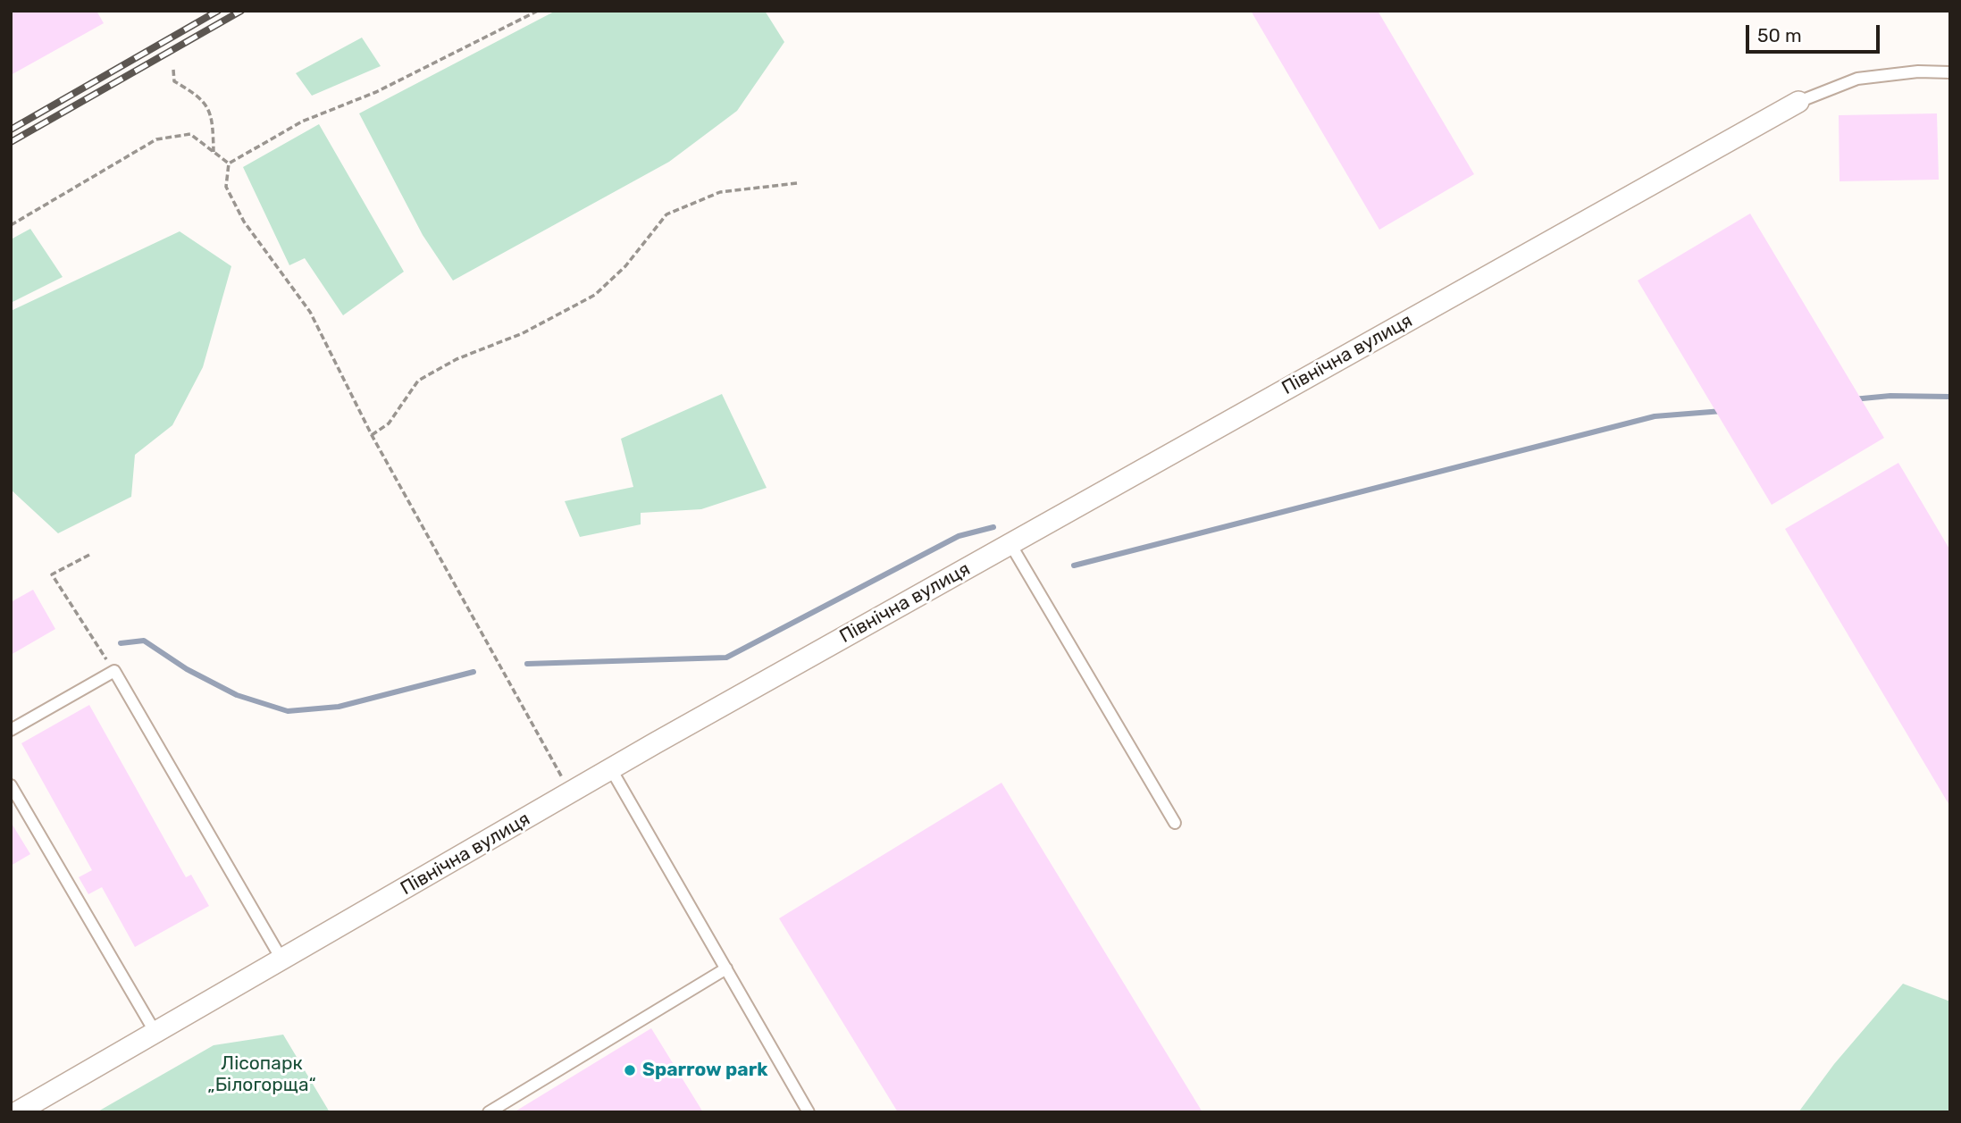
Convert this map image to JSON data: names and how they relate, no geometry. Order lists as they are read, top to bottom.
{
  "streets": {
    "street": ["Північна вулиця"]
  },
  "parks": ["Лісопарк „Білогорща“"],
  "places": ["Sparrow park"],
  "scale_bar": "50 m"
}
